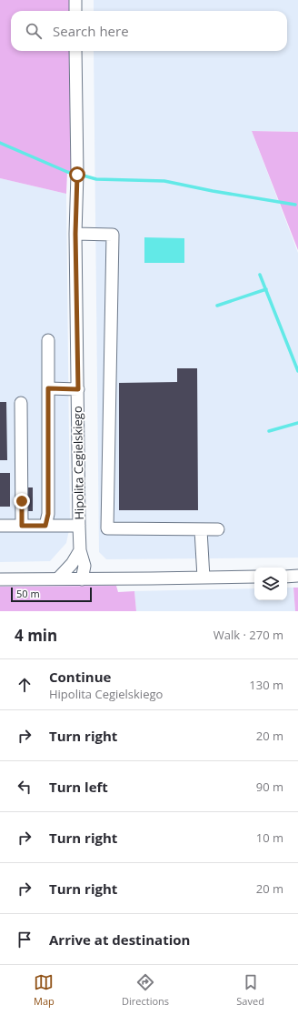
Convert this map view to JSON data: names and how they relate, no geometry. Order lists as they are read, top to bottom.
{
  "streets": {
    "street": ["Hipolita Cegielskiego"]
  },
  "scale_bar": "50 m",
  "page": {
    "search": "Search here",
    "scale": "50 m",
    "heading": ["4 min", "Walk · 270 m"],
    "list": [
      ["Continue", "Hipolita Cegielskiego", "130 m"],
      ["Turn right", "20 m"],
      ["Turn left", "90 m"],
      ["Turn right", "10 m"],
      ["Turn right", "20 m"],
      "Arrive at destination"
    ],
    "nav": ["Map", "Directions", "Saved"]
  }
}
